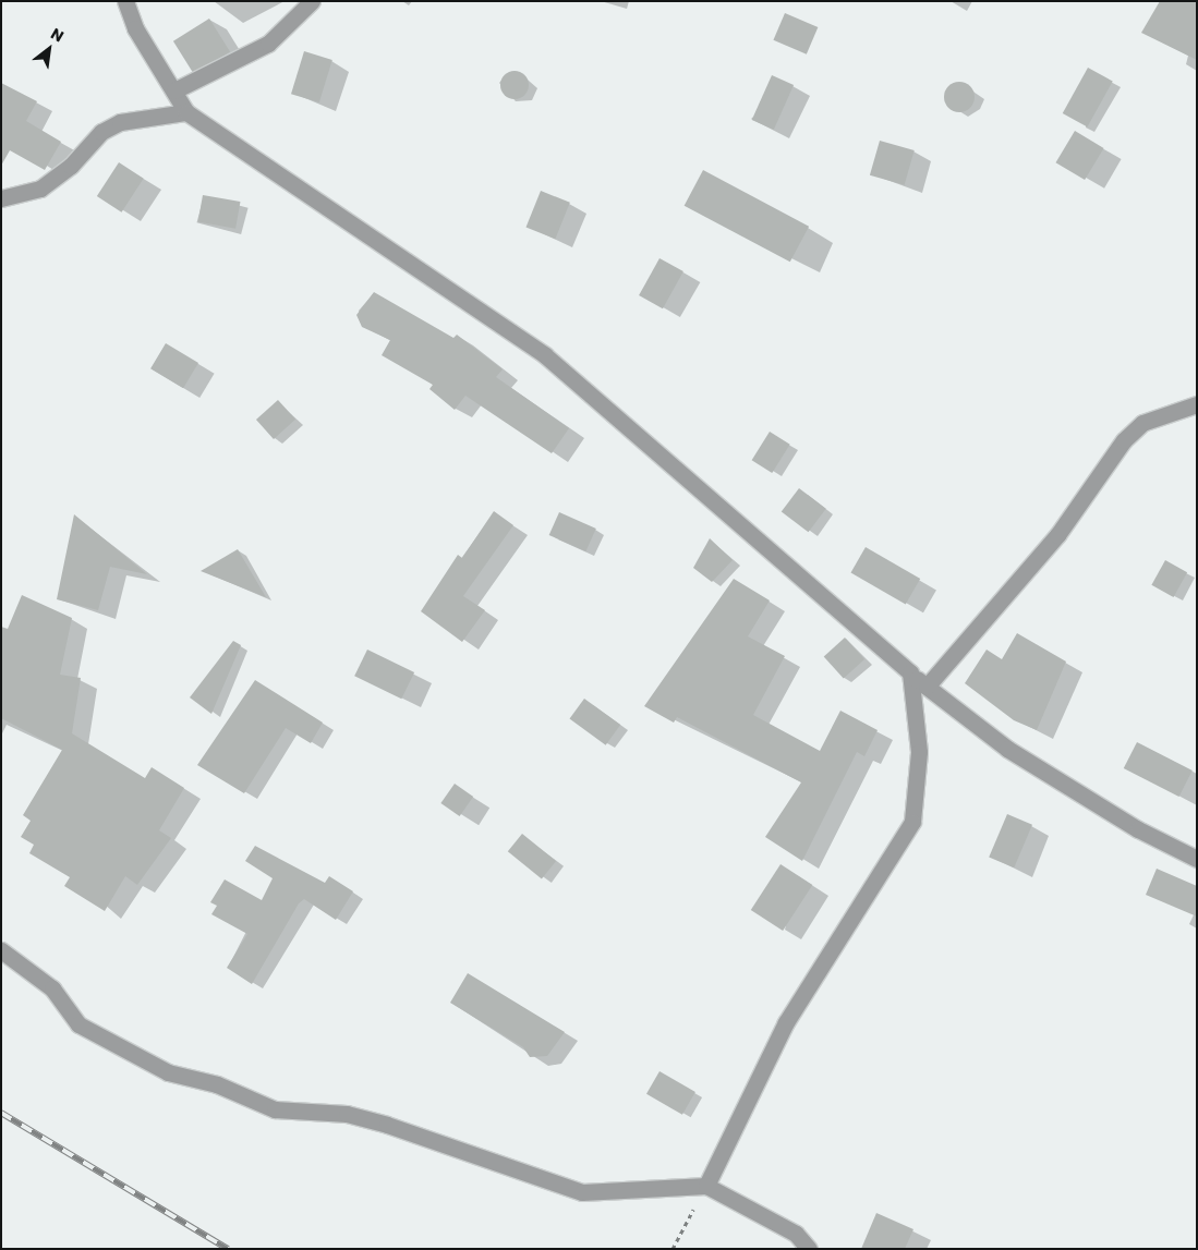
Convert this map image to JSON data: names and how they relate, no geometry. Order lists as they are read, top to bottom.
{
  "north": "top right"
}
